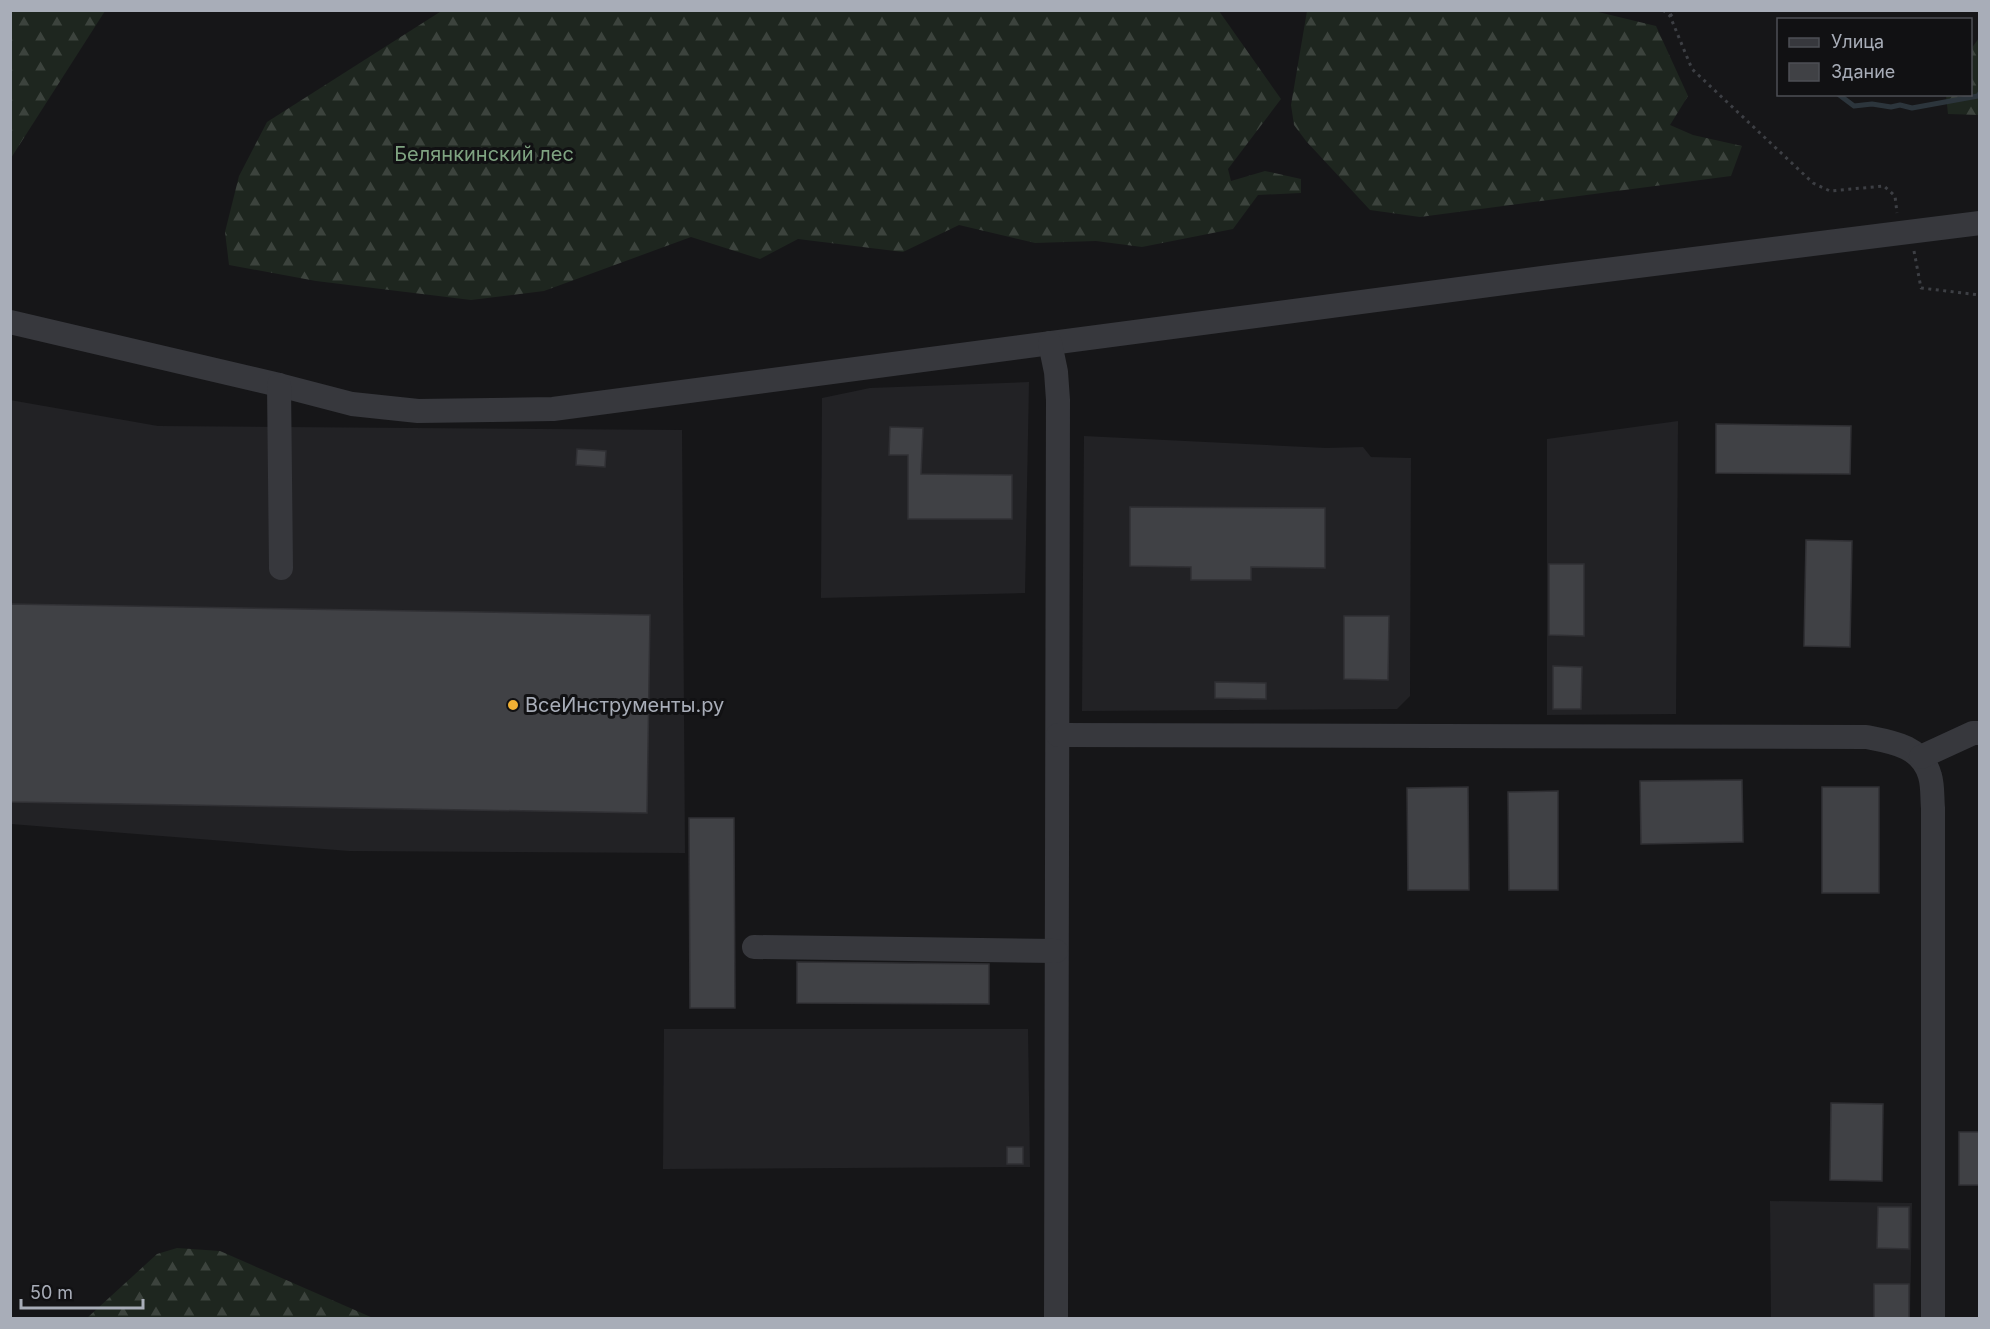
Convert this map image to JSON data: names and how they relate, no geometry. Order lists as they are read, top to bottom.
{
  "parks": ["Белянкинский лес"],
  "places": ["ВсеИнструменты.ру"],
  "legend": ["Улица", "Здание"],
  "scale_bar": "50 m"
}
